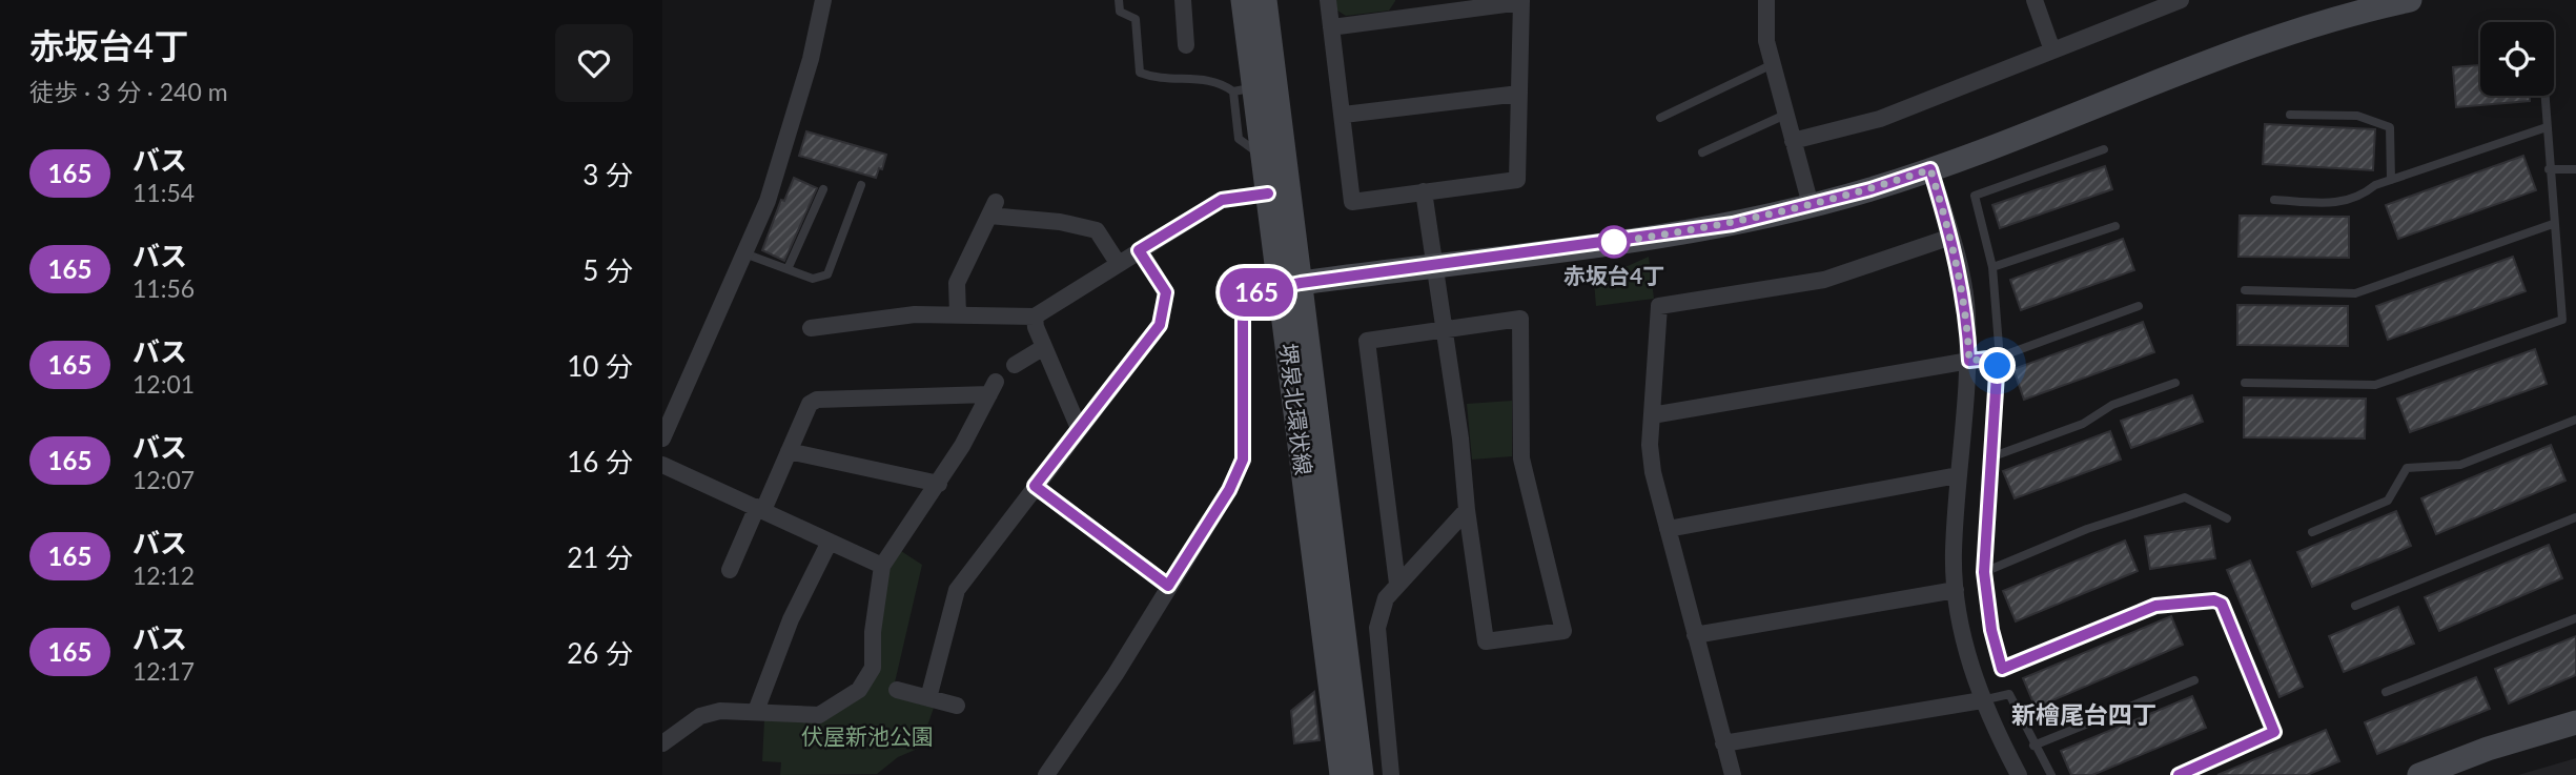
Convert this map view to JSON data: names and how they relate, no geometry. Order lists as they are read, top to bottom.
{
  "streets": {
    "main road": ["堺泉北環状線"]
  },
  "districts": ["新檜尾台四丁"],
  "parks": ["伏屋新池公園"],
  "places": ["赤坂台4丁"],
  "lines": ["bus line 165"],
  "page": {
    "heading": ["赤坂台4丁", "徒歩 · 3 分 · 240 m"],
    "on_map": "165",
    "list": [
      {
        "mark": "165",
        "name": "バス",
        "note": "11:54",
        "value": "3 分"
      },
      {
        "mark": "165",
        "name": "バス",
        "note": "11:56",
        "value": "5 分"
      },
      {
        "mark": "165",
        "name": "バス",
        "note": "12:01",
        "value": "10 分"
      },
      {
        "mark": "165",
        "name": "バス",
        "note": "12:07",
        "value": "16 分"
      },
      {
        "mark": "165",
        "name": "バス",
        "note": "12:12",
        "value": "21 分"
      },
      {
        "mark": "165",
        "name": "バス",
        "note": "12:17",
        "value": "26 分"
      }
    ]
  }
}
